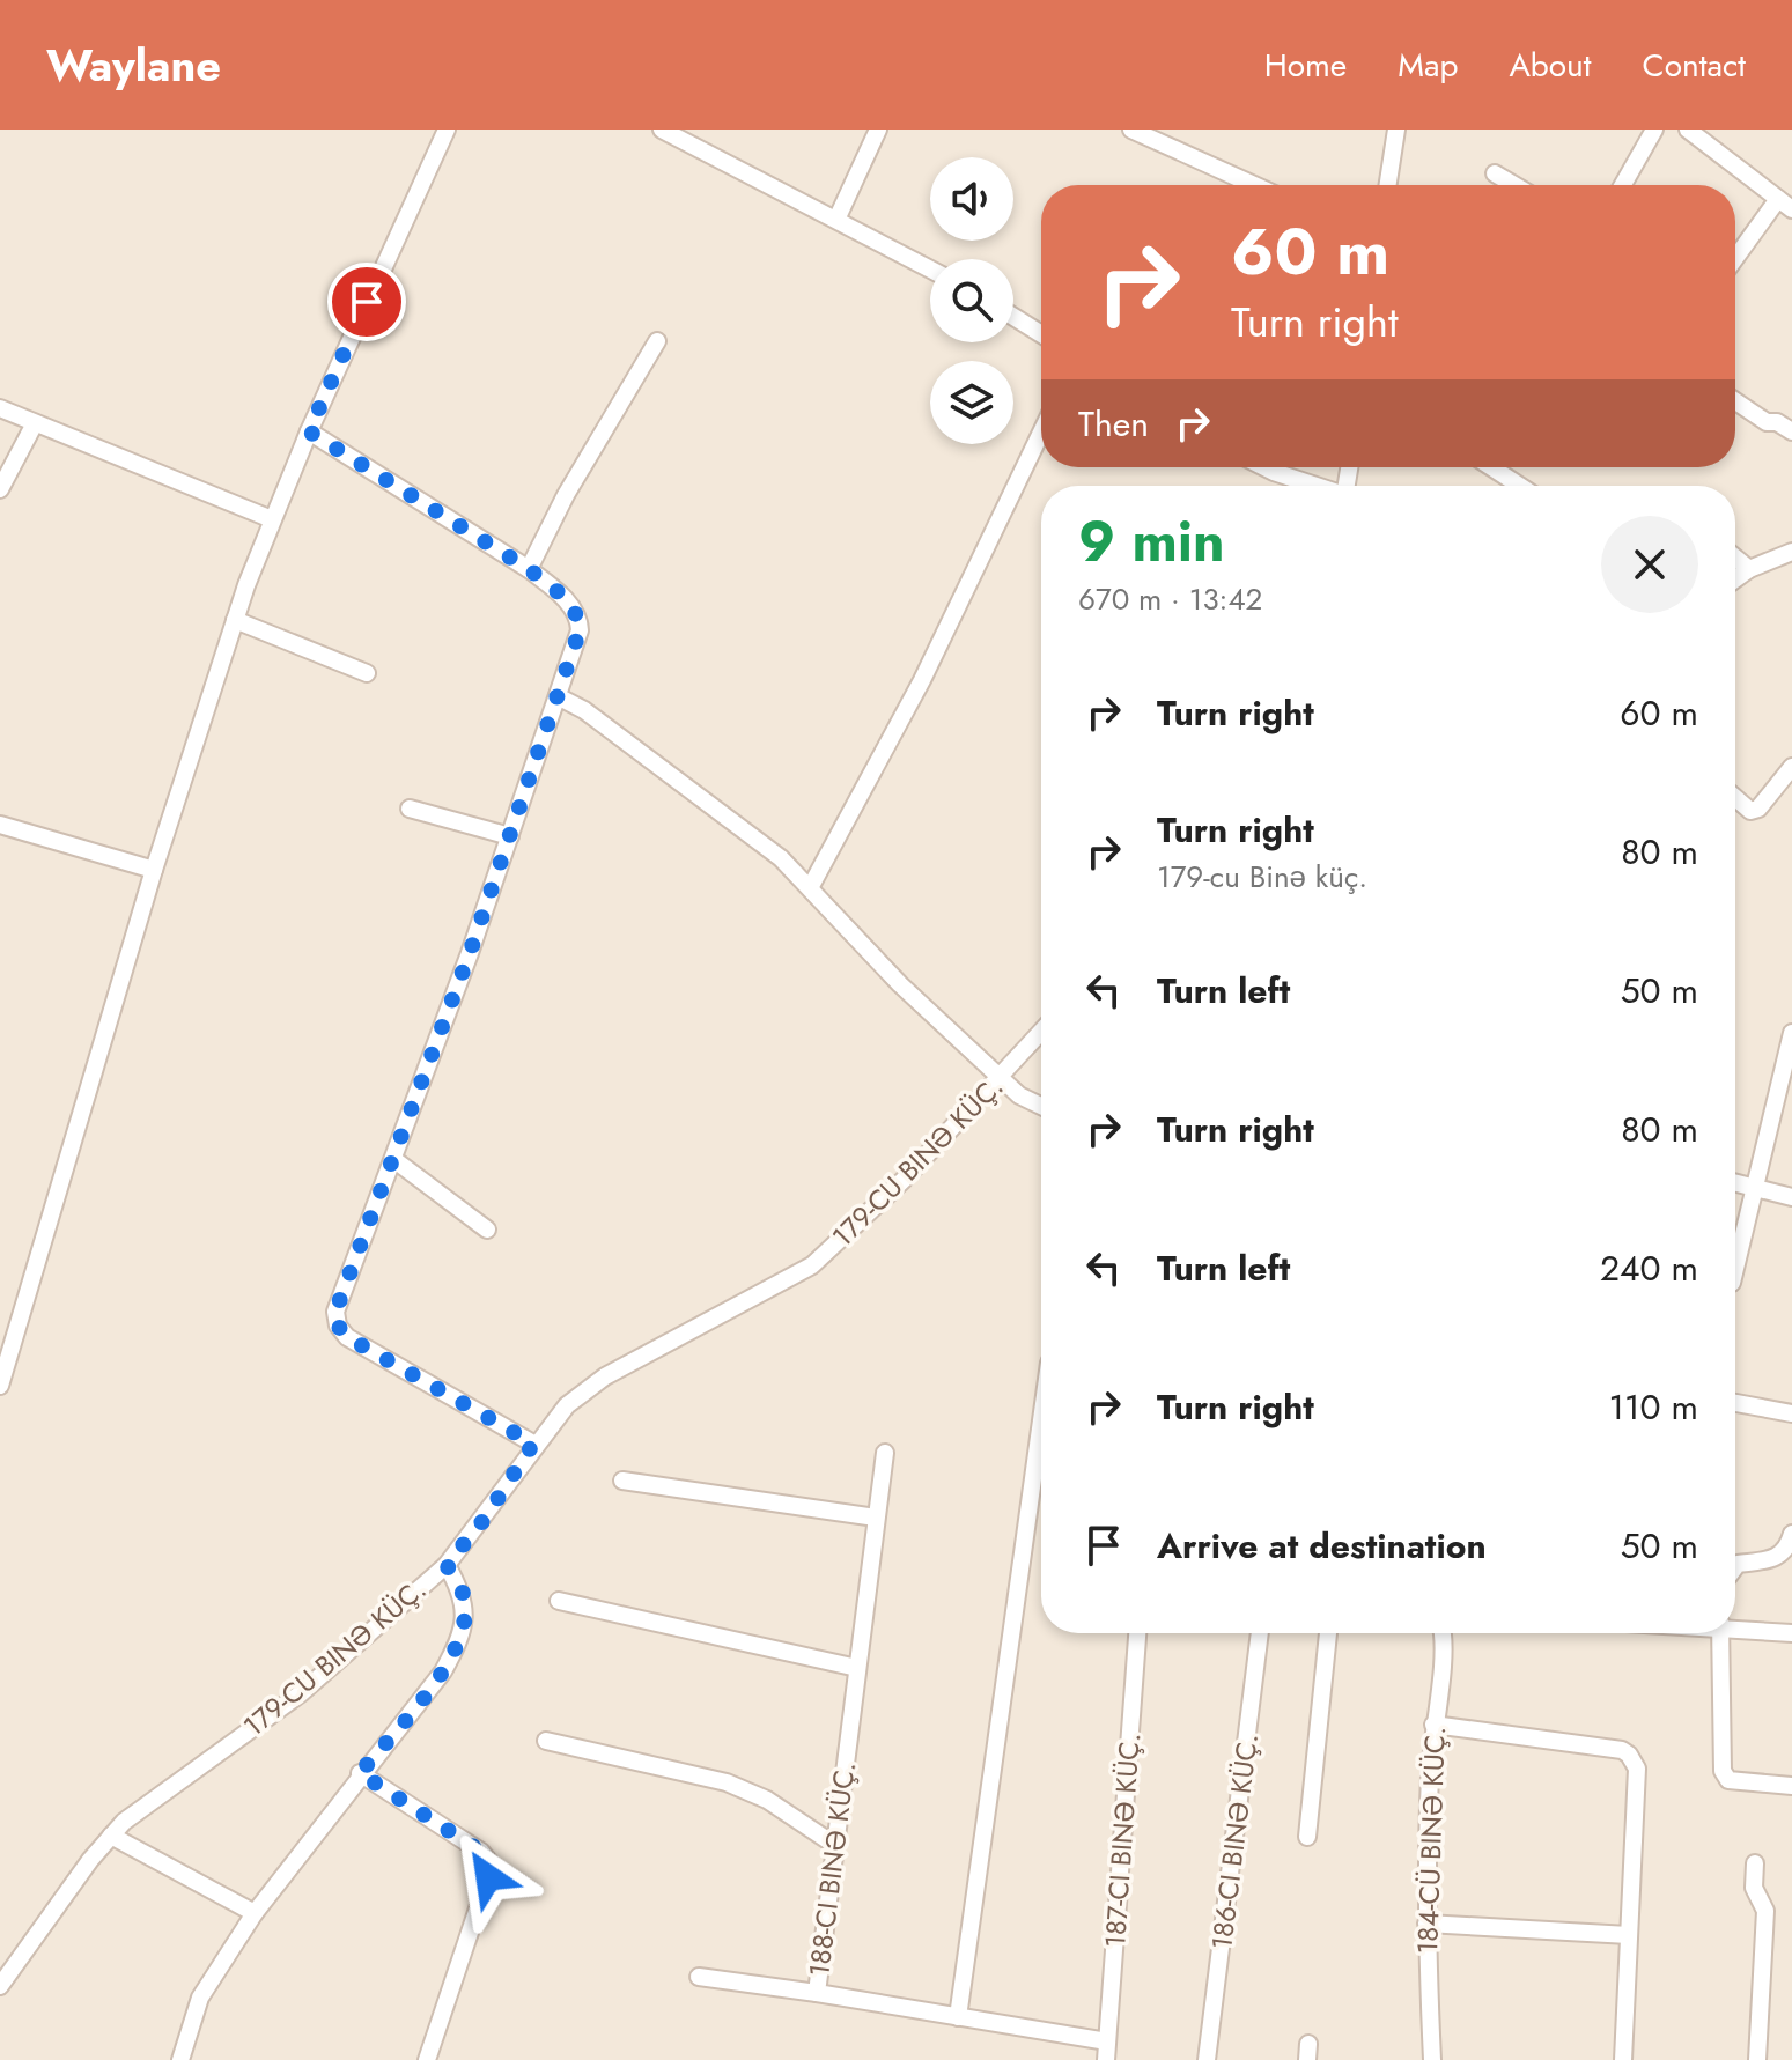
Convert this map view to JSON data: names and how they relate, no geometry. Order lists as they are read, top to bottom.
{
  "streets": {
    "street": ["179-CU BINƏ KÜÇ.", "184-CÜ BINƏ KÜÇ.", "188-CI BINƏ KÜÇ."]
  },
  "page": {
    "header": "Waylane",
    "nav": [
      "Home",
      "Map",
      "About",
      "Contact"
    ],
    "turn": ["60 m", "Turn right"],
    "then": "Then",
    "heading": ["9 min", "670 m · 13:42"],
    "list": [
      {
        "name": "Turn right",
        "value": "60 m"
      },
      {
        "name": "Turn right",
        "note": "179-cu Binə küç.",
        "value": "80 m"
      },
      {
        "name": "Turn left",
        "value": "50 m"
      },
      {
        "name": "Turn right",
        "value": "80 m"
      },
      {
        "name": "Turn left",
        "value": "240 m"
      },
      {
        "name": "Turn right",
        "value": "110 m"
      },
      {
        "name": "Arrive at destination",
        "value": "50 m"
      }
    ]
  }
}
